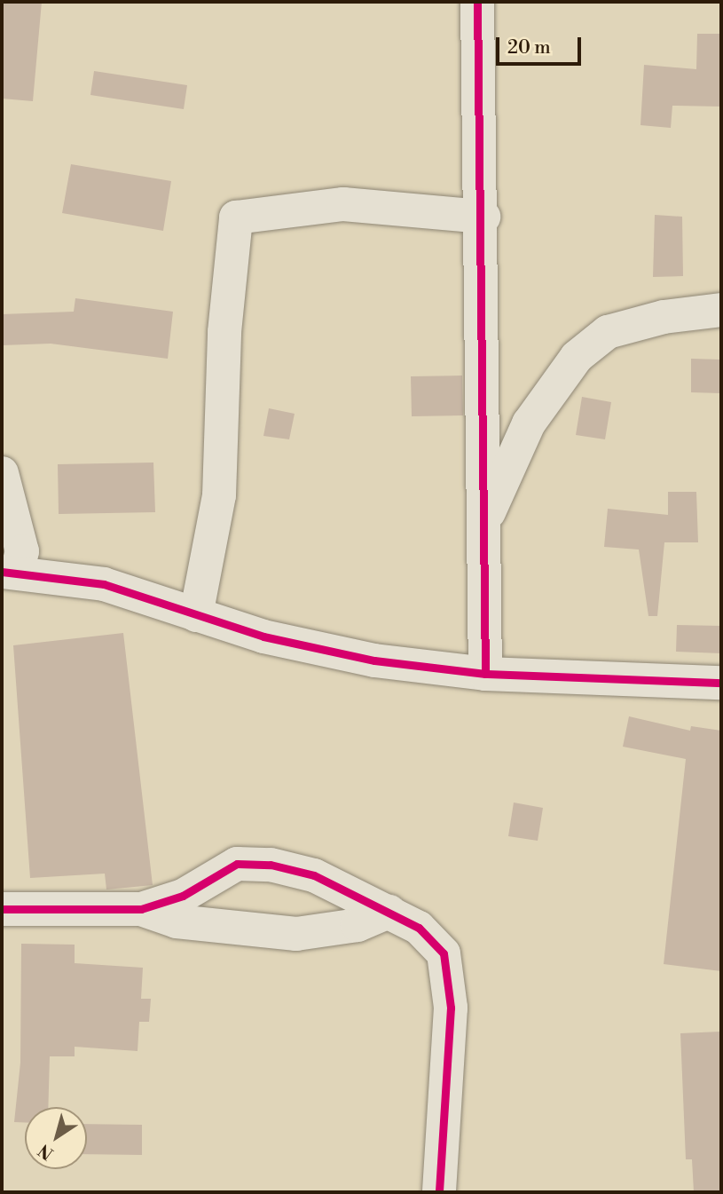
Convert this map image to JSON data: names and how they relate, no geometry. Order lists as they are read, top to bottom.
{
  "scale_bar": "20 m",
  "north": "bottom left"
}
